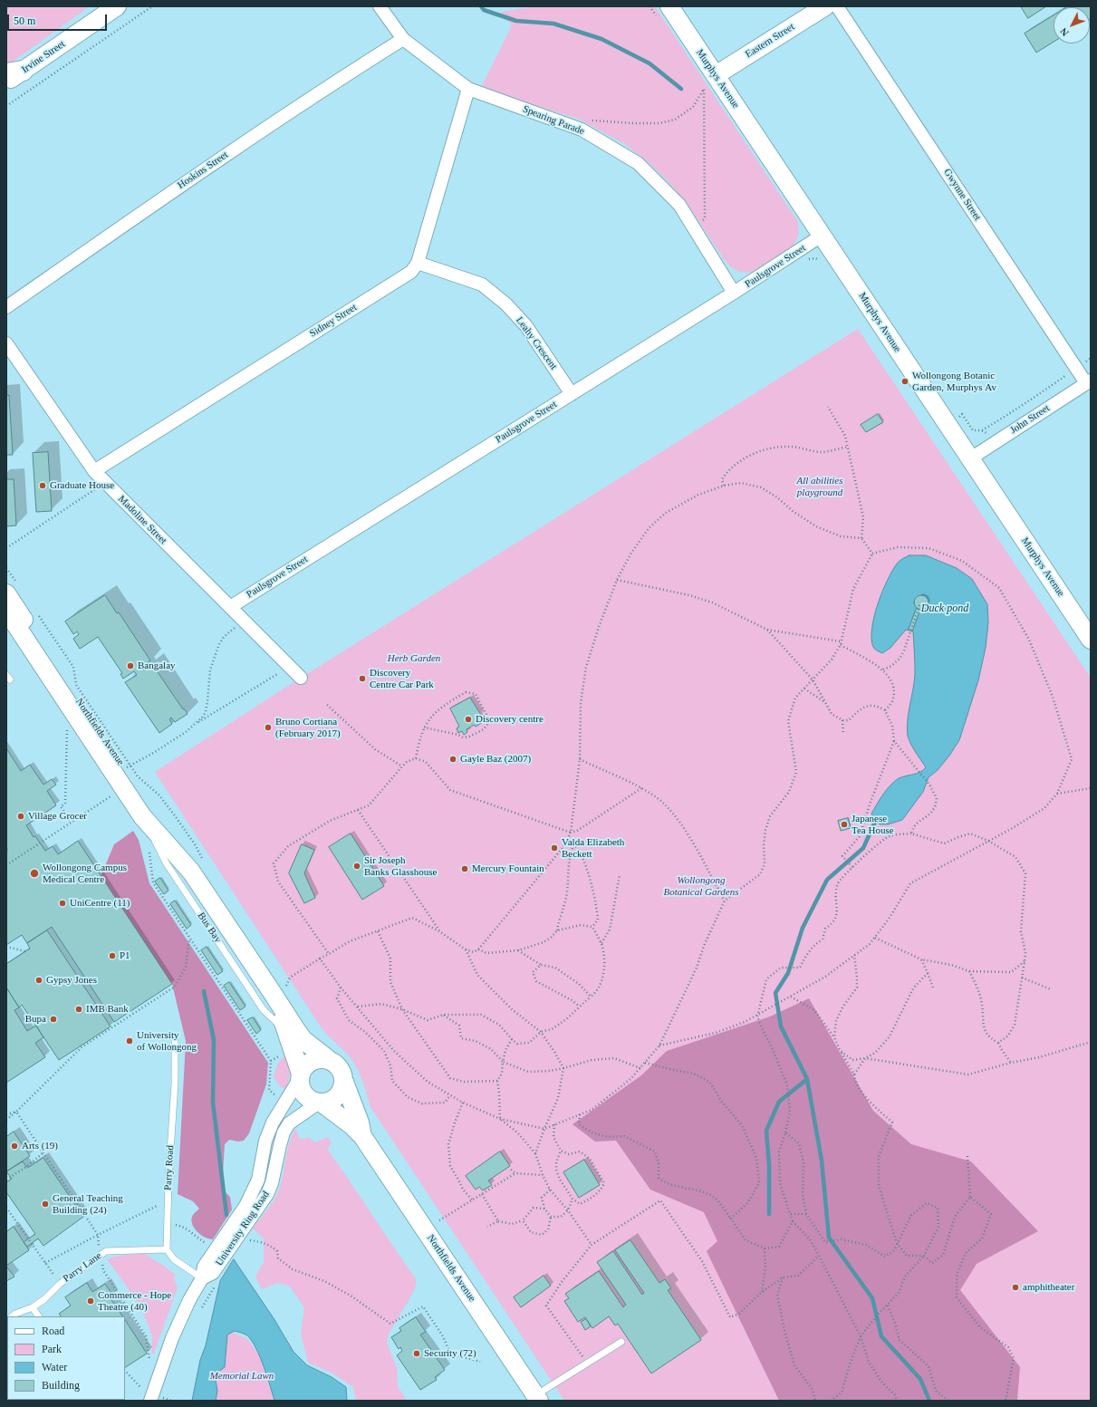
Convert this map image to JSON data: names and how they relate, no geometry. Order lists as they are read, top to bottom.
{
  "streets": {
    "main road": [
      "Eastern Street",
      "Irvine Street",
      "Murphys Avenue",
      "Northfields Avenue"
    ],
    "street": [
      "Spearing Parade",
      "Hoskins Street",
      "Gwynne Street",
      "Paulsgrove Street",
      "Sidney Street",
      "Leahy Crescent",
      "John Street",
      "Madoline Street",
      "University Ring Road"
    ],
    "lane": ["Bus Bay", "Parry Road", "Parry Lane"]
  },
  "crossings": [
    ["Eastern Street", "Murphys Avenue"],
    ["Murphys Avenue", "Paulsgrove Street"],
    ["Murphys Avenue", "John Street"],
    ["Spearing Parade", "Hoskins Street"],
    ["Spearing Parade", "Paulsgrove Street"],
    ["Spearing Parade", "Sidney Street"],
    ["Gwynne Street", "John Street"],
    ["Paulsgrove Street", "Leahy Crescent"],
    ["Paulsgrove Street", "Madoline Street"],
    ["Sidney Street", "Leahy Crescent"],
    ["Sidney Street", "Madoline Street"],
    ["Northfields Avenue", "Bus Bay"],
    ["Northfields Avenue", "University Ring Road"],
    ["Parry Road", "Parry Lane"]
  ],
  "water": ["Duck pond"],
  "parks": [
    "All abilities playground",
    "Herb Garden",
    "Wollongong Botanical Gardens",
    "Memorial Lawn"
  ],
  "places": [
    "Wollongong Botanic Garden, Murphys Av",
    "Graduate House",
    "Bangalay",
    "Discovery Centre Car Park",
    "Discovery centre",
    "Bruno Cortiana (February 2017)",
    "Gayle Baz (2007)",
    "Village Grocer",
    "Japanese Tea House",
    "Valda Elizabeth Beckett",
    "Sir Joseph Banks Glasshouse",
    "Mercury Fountain",
    "Wollongong Campus Medical Centre",
    "UniCentre (11)",
    "P1",
    "Gypsy Jones",
    "IMB Bank",
    "Bupa",
    "University of Wollongong",
    "Arts (19)",
    "General Teaching Building (24)",
    "amphitheater",
    "Commerce - Hope Theatre (40)",
    "Security (72)"
  ],
  "legend": [
    "Road",
    "Park",
    "Water",
    "Building"
  ],
  "scale_bar": "50 m",
  "north": "bottom left"
}
